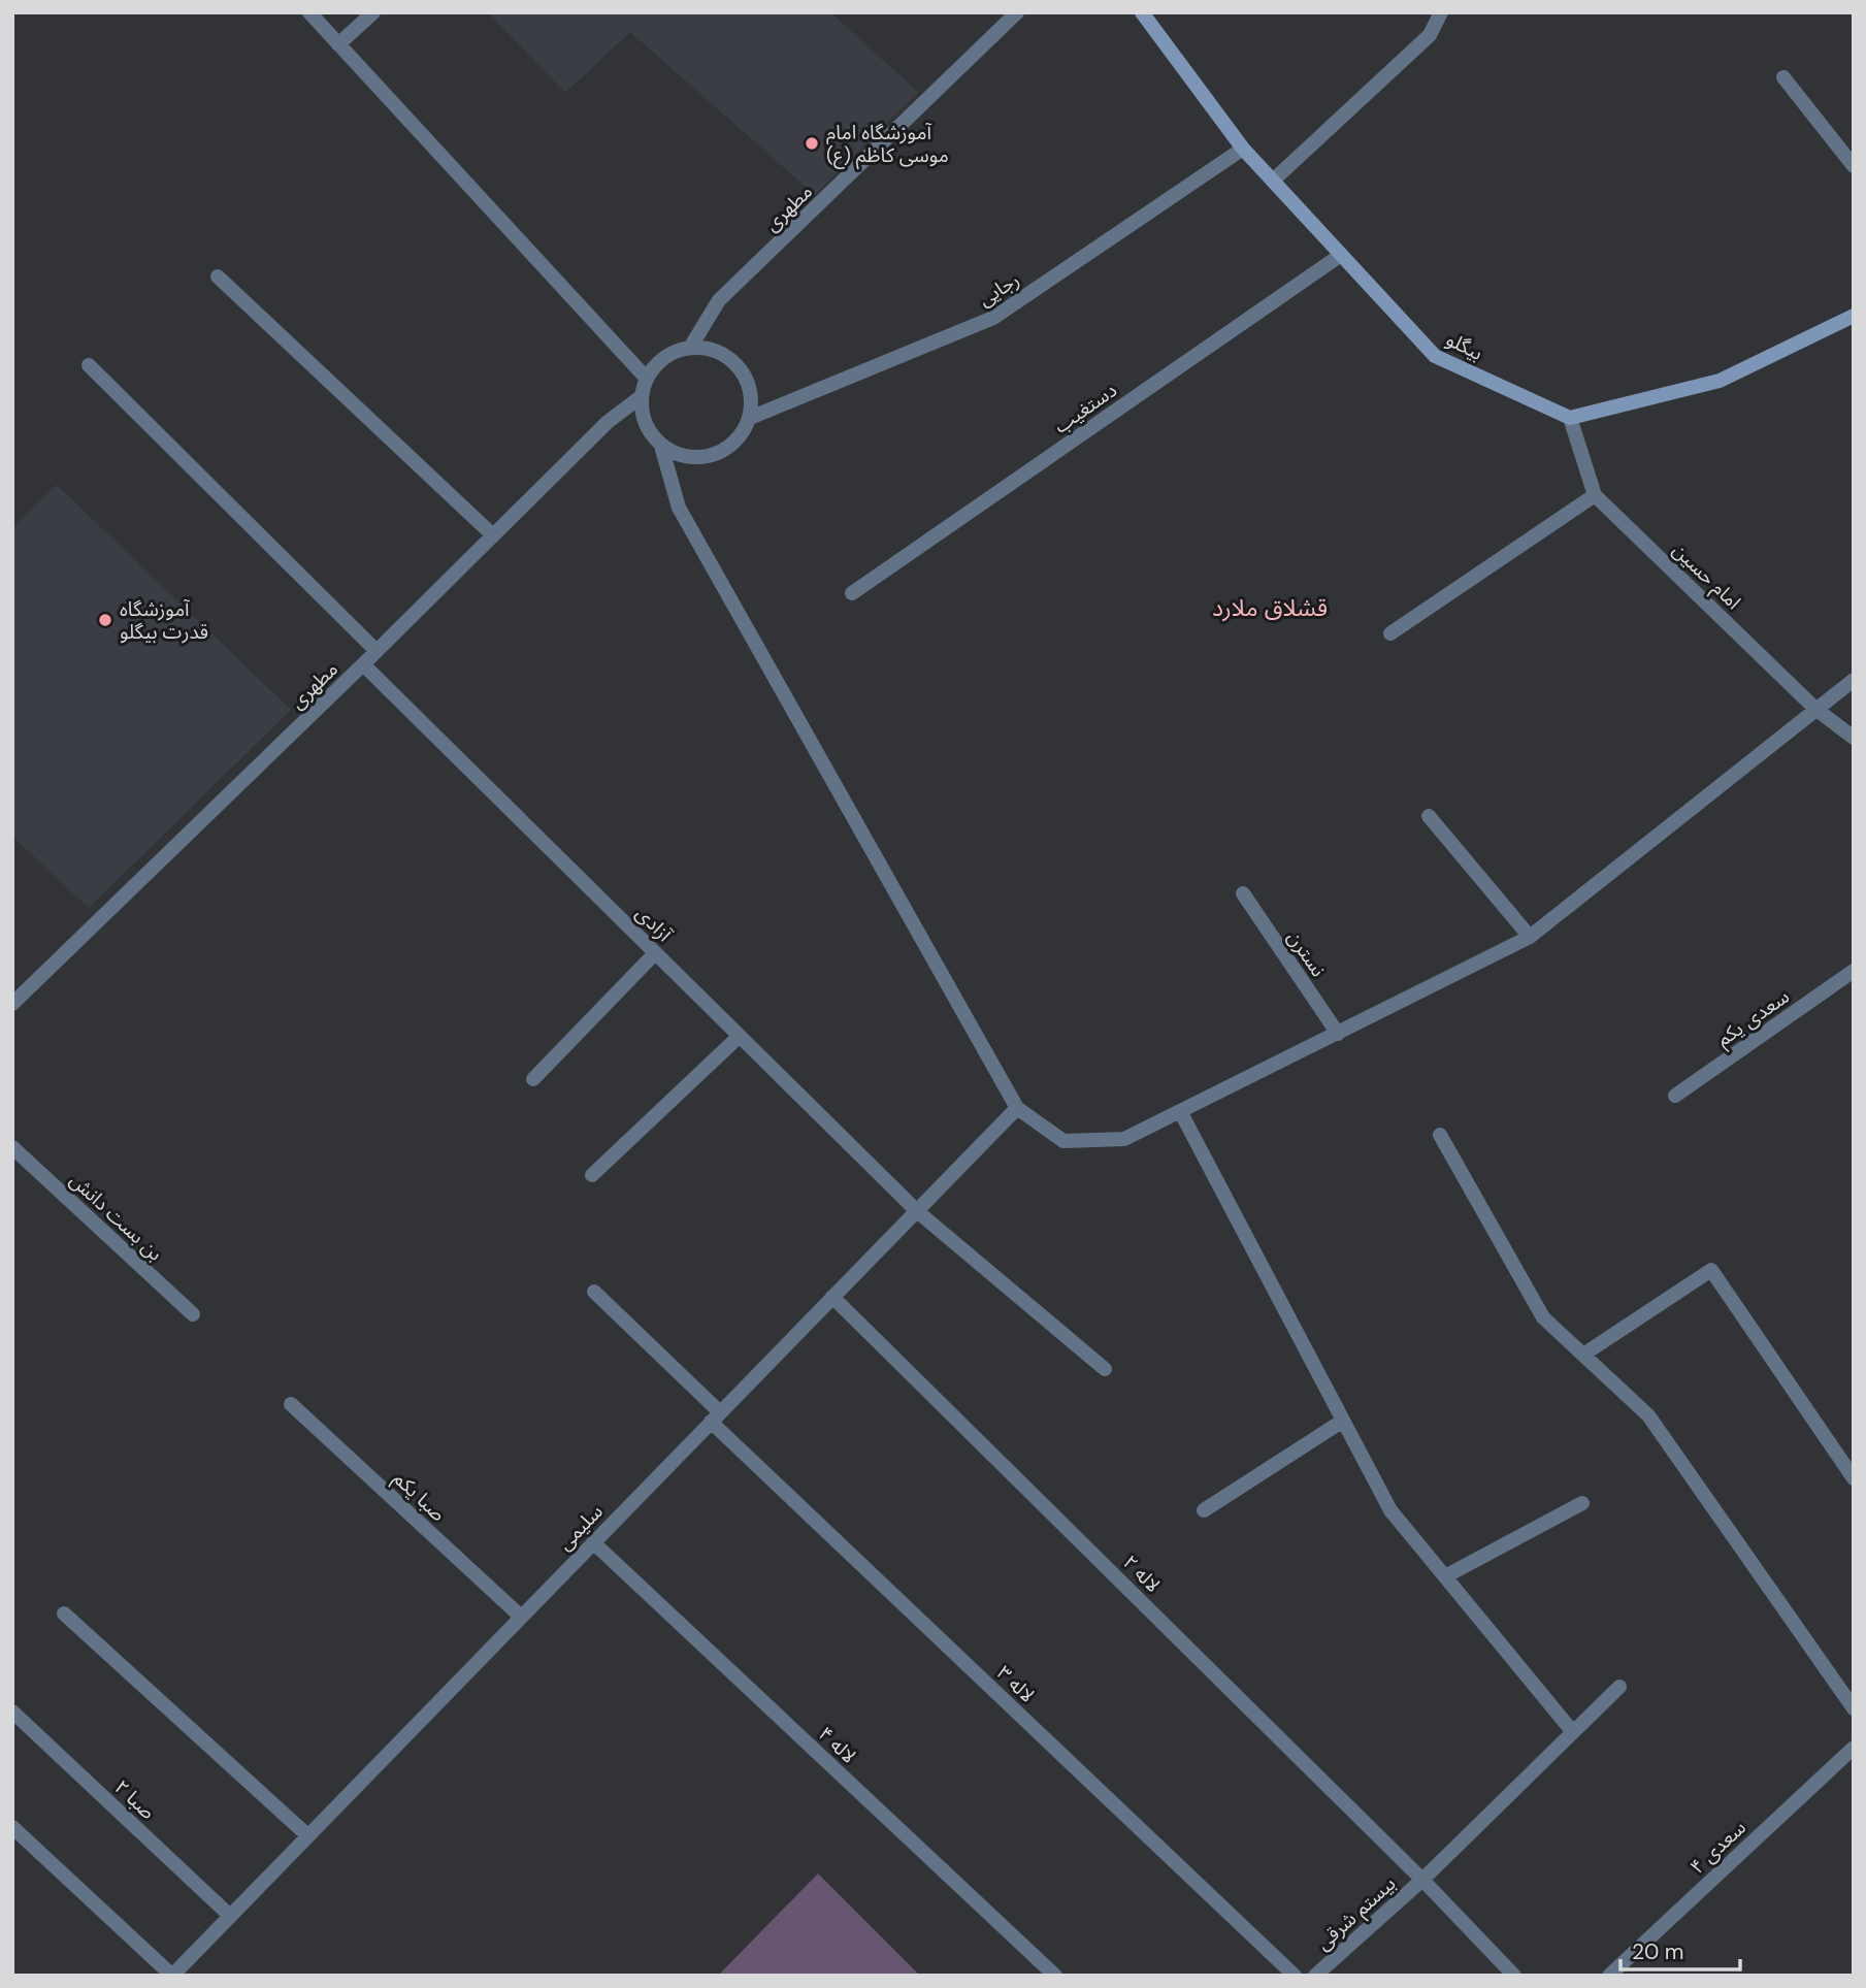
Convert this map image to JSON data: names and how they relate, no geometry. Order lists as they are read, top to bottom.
{
  "streets": {
    "street": [
      "مطهری",
      "رجایی",
      "بیگلو",
      "دستغیب",
      "امام حسین",
      "آزادی",
      "نسترن",
      "سعدی یکم",
      "بن بست دانش",
      "صبا یکم",
      "سلیمی",
      "لاله ۲",
      "لاله ۳",
      "لاله ۴",
      "صبا ۲",
      "سعدی ۴",
      "بیستم شرقی"
    ]
  },
  "crossings": [
    ["مطهری", "رجایی"],
    ["مطهری", "آزادی"],
    ["رجایی", "بیگلو"],
    ["بیگلو", "دستغیب"],
    ["بیگلو", "امام حسین"],
    ["آزادی", "سلیمی"],
    ["صبا یکم", "سلیمی"],
    ["سلیمی", "لاله ۲"],
    ["سلیمی", "لاله ۳"],
    ["سلیمی", "لاله ۴"],
    ["سلیمی", "صبا ۲"],
    ["لاله ۲", "بیستم شرقی"]
  ],
  "districts": ["قشلاق ملارد"],
  "places": ["آموزشگاه امام موسی کاظم (ع)", "آموزشگاه قدرت بیگلو"],
  "scale_bar": "20 m"
}
